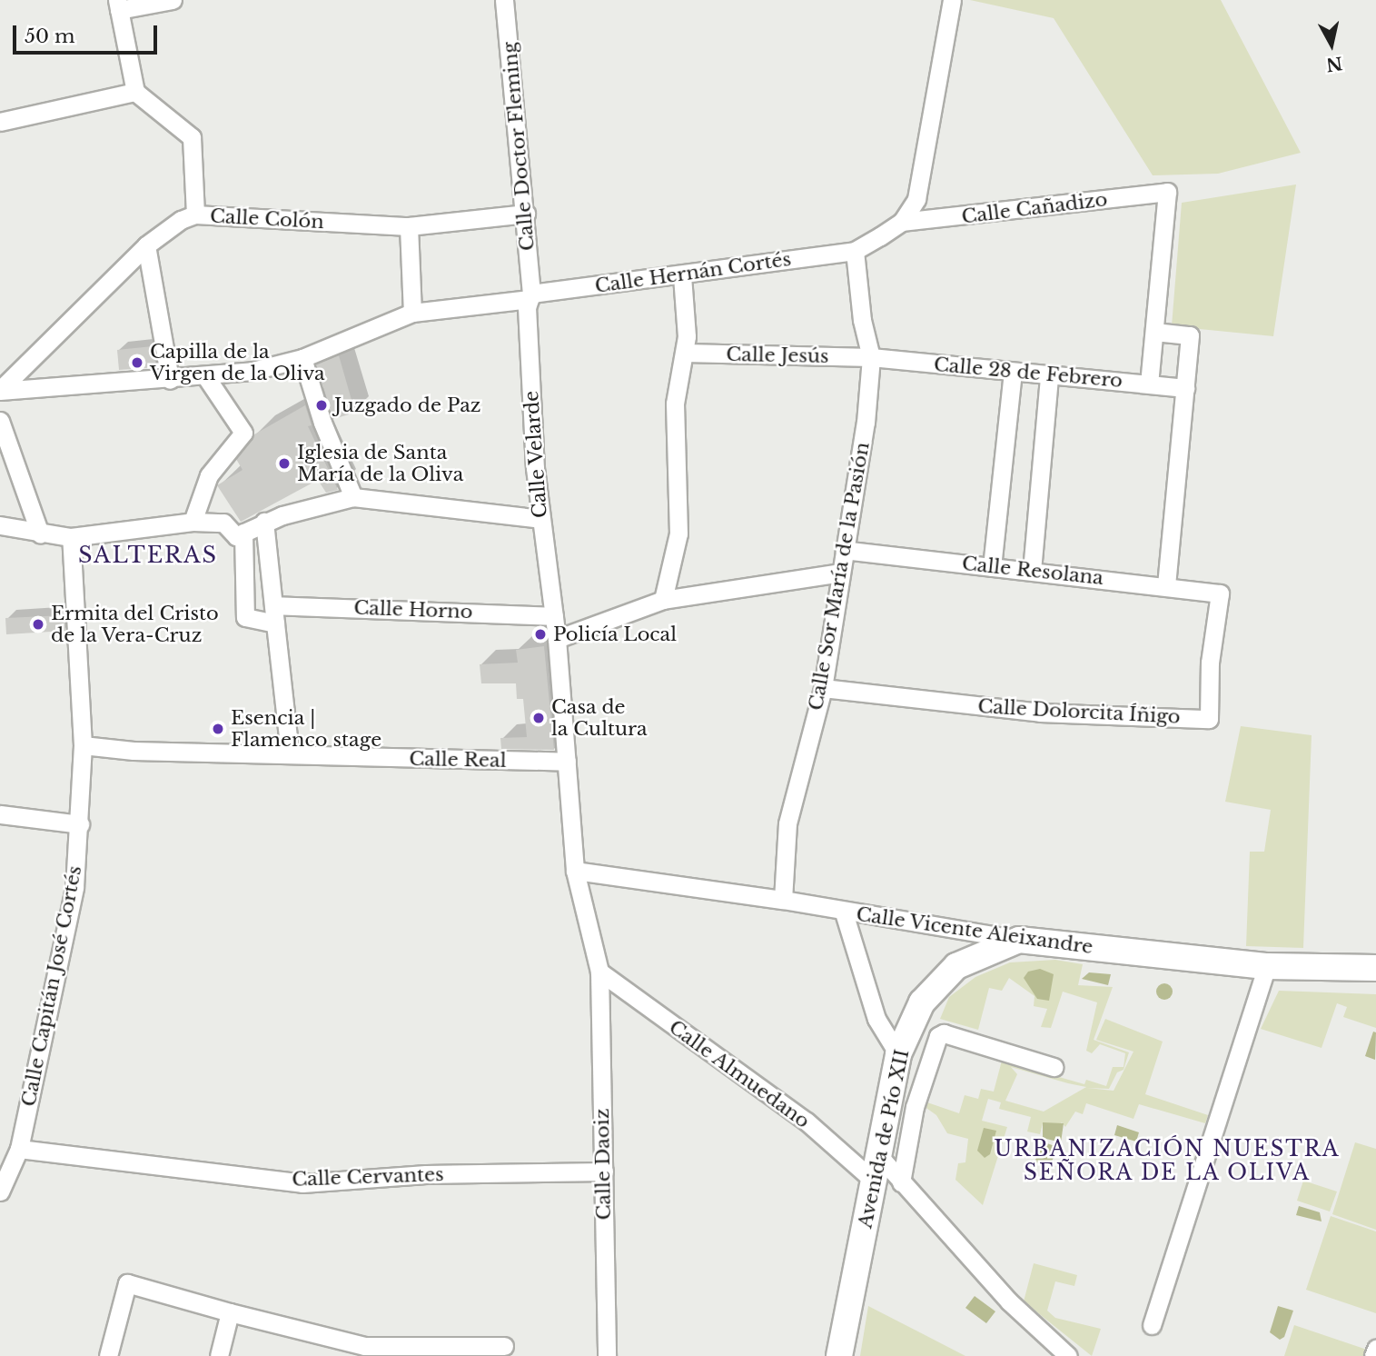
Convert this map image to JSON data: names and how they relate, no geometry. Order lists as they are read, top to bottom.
{
  "streets": {
    "main road": ["Calle Vicente Aleixandre", "Avenida de Pío XII"],
    "street": [
      "Calle Doctor Fleming",
      "Calle Cañadizo",
      "Calle Colón",
      "Calle Hernán Cortés",
      "Calle Jesús",
      "Calle 28 de Febrero",
      "Calle Velarde",
      "Calle Resolana",
      "Calle Sor María de la Pasión",
      "Calle Horno",
      "Calle Dolorcita Íñigo",
      "Calle Real",
      "Calle Capitán José Cortés",
      "Calle Almuedano",
      "Calle Daoiz",
      "Calle Cervantes"
    ]
  },
  "crossings": [
    ["Calle Doctor Fleming", "Calle Colón"],
    ["Calle Doctor Fleming", "Calle Hernán Cortés"],
    ["Calle Doctor Fleming", "Calle Velarde"],
    ["Calle Colón", "Calle Hernán Cortés"],
    ["Calle Hernán Cortés", "Calle Velarde"],
    ["Calle Hernán Cortés", "Calle Sor María de la Pasión"],
    ["Calle Jesús", "Calle 28 de Febrero"],
    ["Calle Jesús", "Calle Sor María de la Pasión"],
    ["Calle 28 de Febrero", "Calle Sor María de la Pasión"],
    ["Calle Velarde", "Calle Horno"],
    ["Calle Velarde", "Calle Real"],
    ["Calle Velarde", "Calle Daoiz"],
    ["Calle Resolana", "Calle Sor María de la Pasión"],
    ["Calle Resolana", "Calle Dolorcita Íñigo"],
    ["Calle Sor María de la Pasión", "Calle Dolorcita Íñigo"],
    ["Calle Sor María de la Pasión", "Calle Vicente Aleixandre"],
    ["Calle Real", "Calle Capitán José Cortés"],
    ["Calle Real", "Calle Daoiz"],
    ["Calle Vicente Aleixandre", "Avenida de Pío XII"],
    ["Calle Vicente Aleixandre", "Calle Daoiz"],
    ["Calle Capitán José Cortés", "Calle Cervantes"],
    ["Calle Almuedano", "Avenida de Pío XII"],
    ["Calle Almuedano", "Calle Daoiz"],
    ["Calle Daoiz", "Calle Cervantes"]
  ],
  "districts": ["SALTERAS", "URBANIZACIÓN NUESTRA SEÑORA DE LA OLIVA"],
  "places": [
    "Capilla de la Virgen de la Oliva",
    "Juzgado de Paz",
    "Iglesia de Santa María de la Oliva",
    "Ermita del Cristo de la Vera-Cruz",
    "Policía Local",
    "Casa de la Cultura",
    "Esencia | Flamenco stage"
  ],
  "scale_bar": "50 m",
  "north": "bottom"
}
